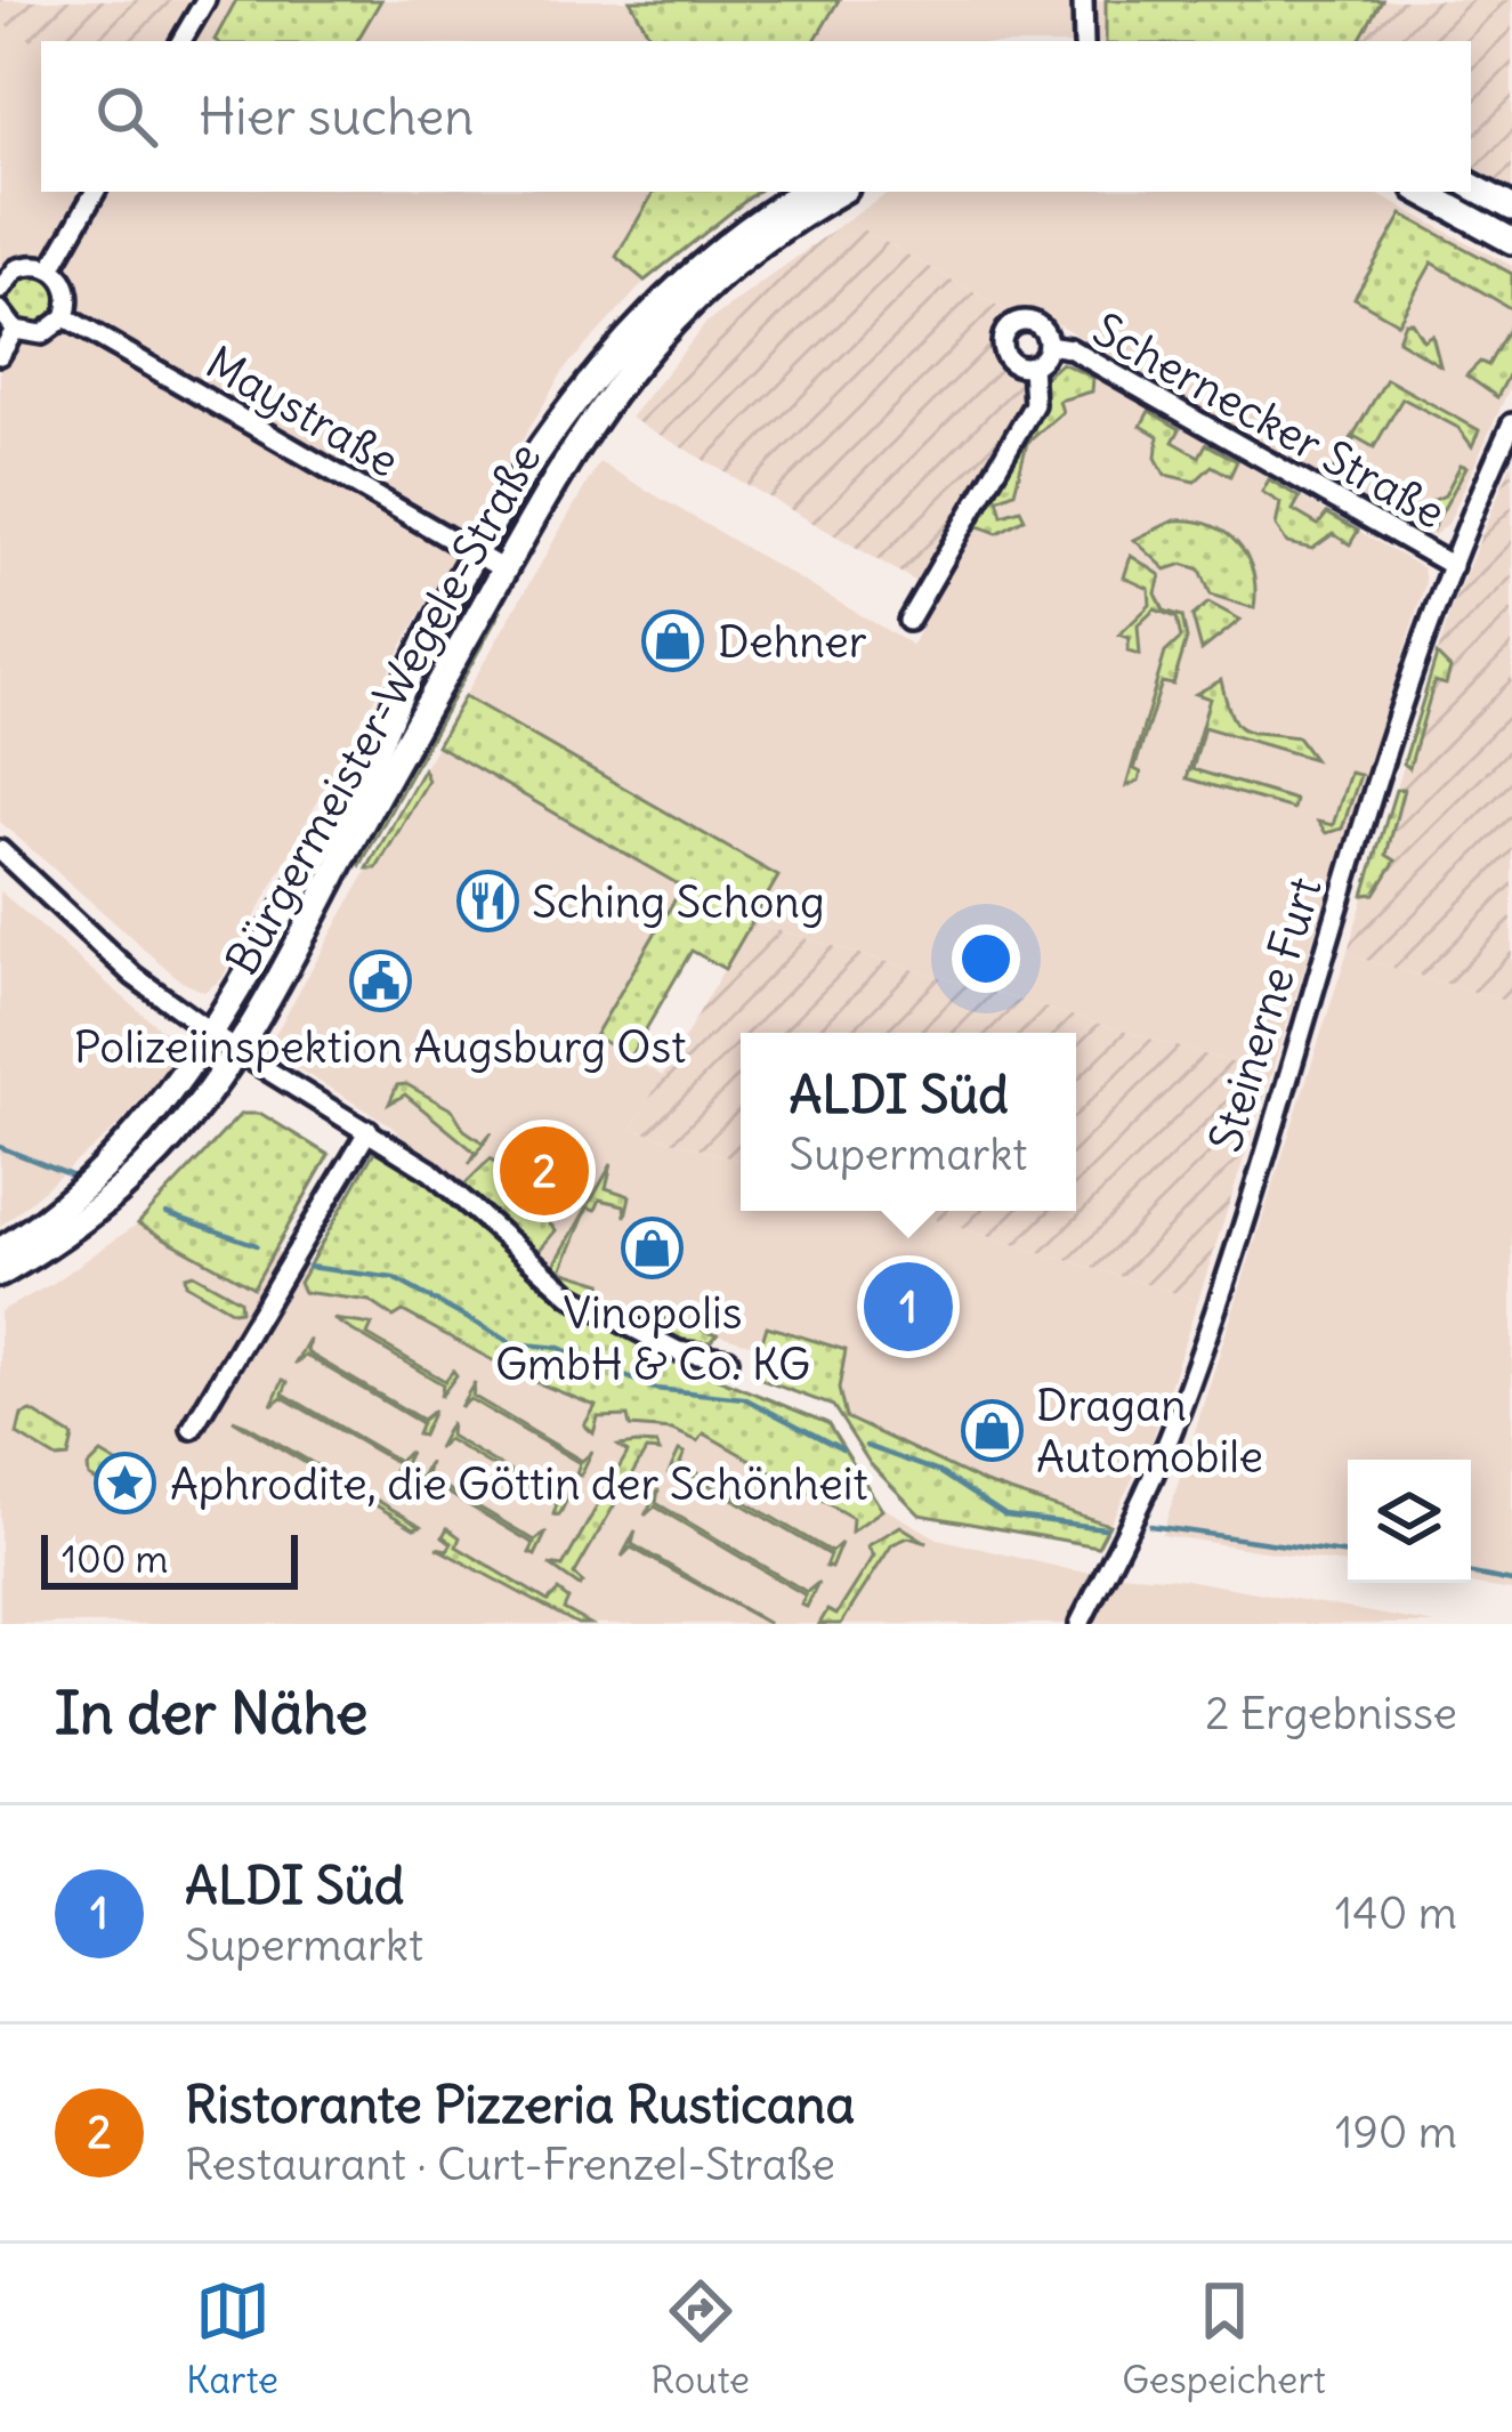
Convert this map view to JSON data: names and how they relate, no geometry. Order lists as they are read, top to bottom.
{
  "streets": {
    "main road": ["Bürgermeister-Wegele-Straße"],
    "street": ["Maystraße", "Schernecker Straße", "Steinerne Furt"]
  },
  "crossings": [
    ["Maystraße", "Bürgermeister-Wegele-Straße"],
    ["Schernecker Straße", "Steinerne Furt"]
  ],
  "places": {
    "shop": ["Dehner", "Vinopolis GmbH & Co. KG", "Dragan Automobile"],
    "restaurant": ["Sching Schong"],
    "public building": ["Polizeiinspektion Augsburg Ost"],
    "place": ["Aphrodite, die Göttin der Schönheit"]
  },
  "scale_bar": "100 m",
  "page": {
    "search": "Hier suchen",
    "popup": ["ALDI Süd", "Supermarkt"],
    "pins": ["2", "1"],
    "scale": "100 m",
    "heading": ["In der Nähe", "2 Ergebnisse"],
    "list": [
      {
        "mark": "1",
        "name": "ALDI Süd",
        "note": "Supermarkt",
        "value": "140 m"
      },
      {
        "mark": "2",
        "name": "Ristorante Pizzeria Rusticana",
        "note": "Restaurant · Curt-Frenzel-Straße",
        "value": "190 m"
      }
    ],
    "nav": ["Karte", "Route", "Gespeichert"]
  }
}
